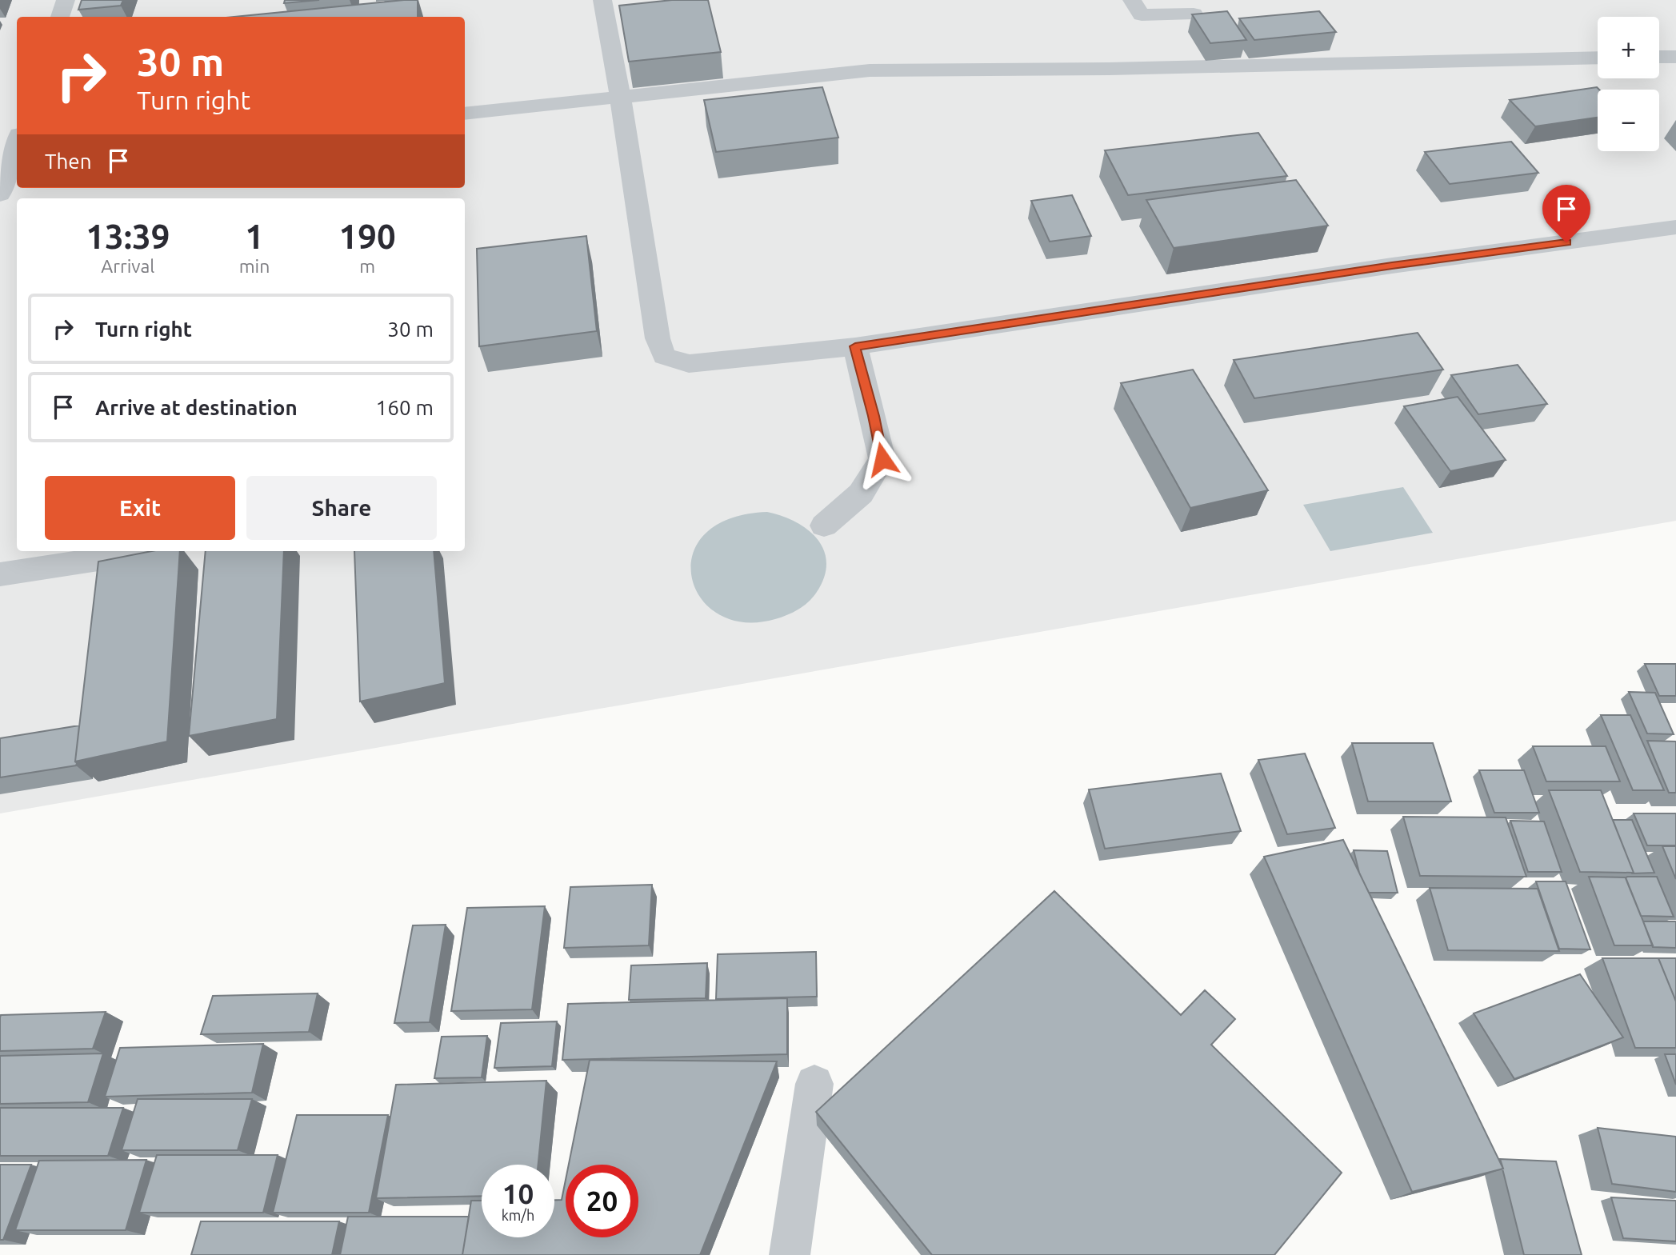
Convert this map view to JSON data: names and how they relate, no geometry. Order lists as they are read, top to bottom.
{
  "page": {
    "map_buttons": ["+", "−"],
    "turn": ["30 m", "Turn right"],
    "then": "Then",
    "eta": [
      "13:39",
      "Arrival",
      "1",
      "min",
      "190",
      "m"
    ],
    "list": [
      {
        "name": "Turn right",
        "value": "30 m"
      },
      {
        "name": "Arrive at destination",
        "value": "160 m"
      }
    ],
    "buttons": ["Exit", "Share"],
    "speed": "10 km/h",
    "limit": "20"
  }
}
